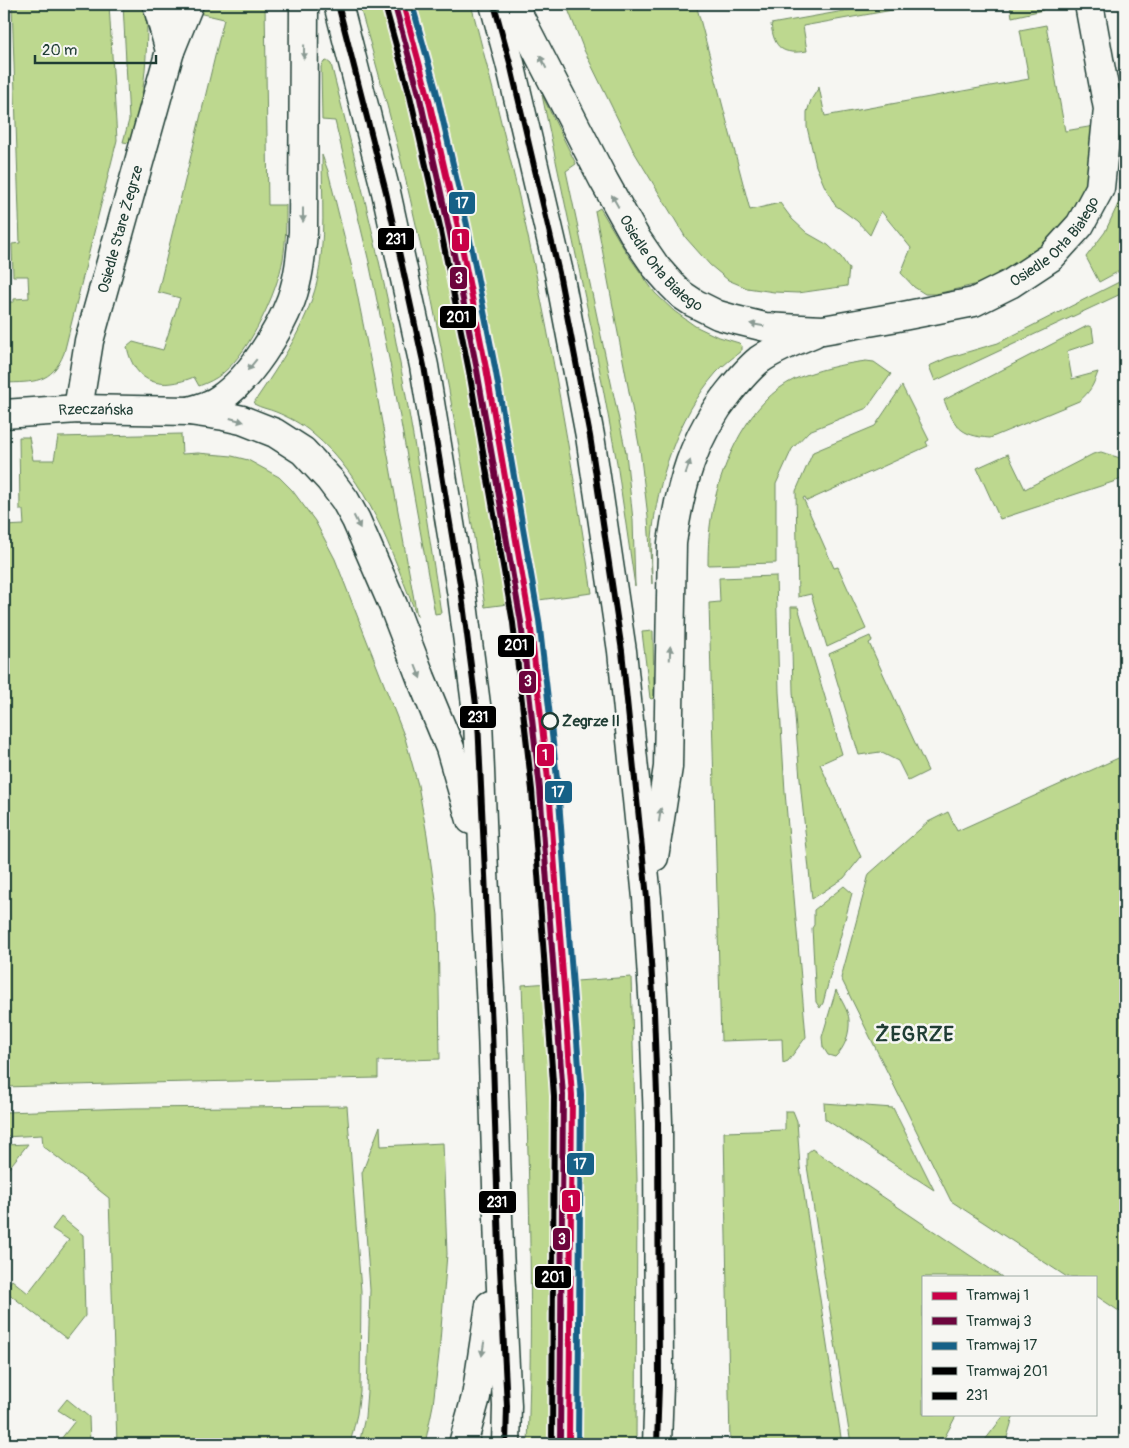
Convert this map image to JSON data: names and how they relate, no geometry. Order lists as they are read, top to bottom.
{
  "streets": {
    "street": ["Osiedle Stare Żegrze", "Osiedle Orła Białego", "Rzeczańska"]
  },
  "crossings": [
    ["Osiedle Stare Żegrze", "Rzeczańska"]
  ],
  "districts": ["ŻEGRZE"],
  "places": ["Żegrze II"],
  "lines": [
    "tram line 1",
    "tram line 17",
    "transit line 231",
    "tram line 3",
    "tram line 201"
  ],
  "legend": [
    "Tramwaj 1",
    "Tramwaj 3",
    "Tramwaj 17",
    "Tramwaj 201",
    "231"
  ],
  "scale_bar": "20 m"
}
